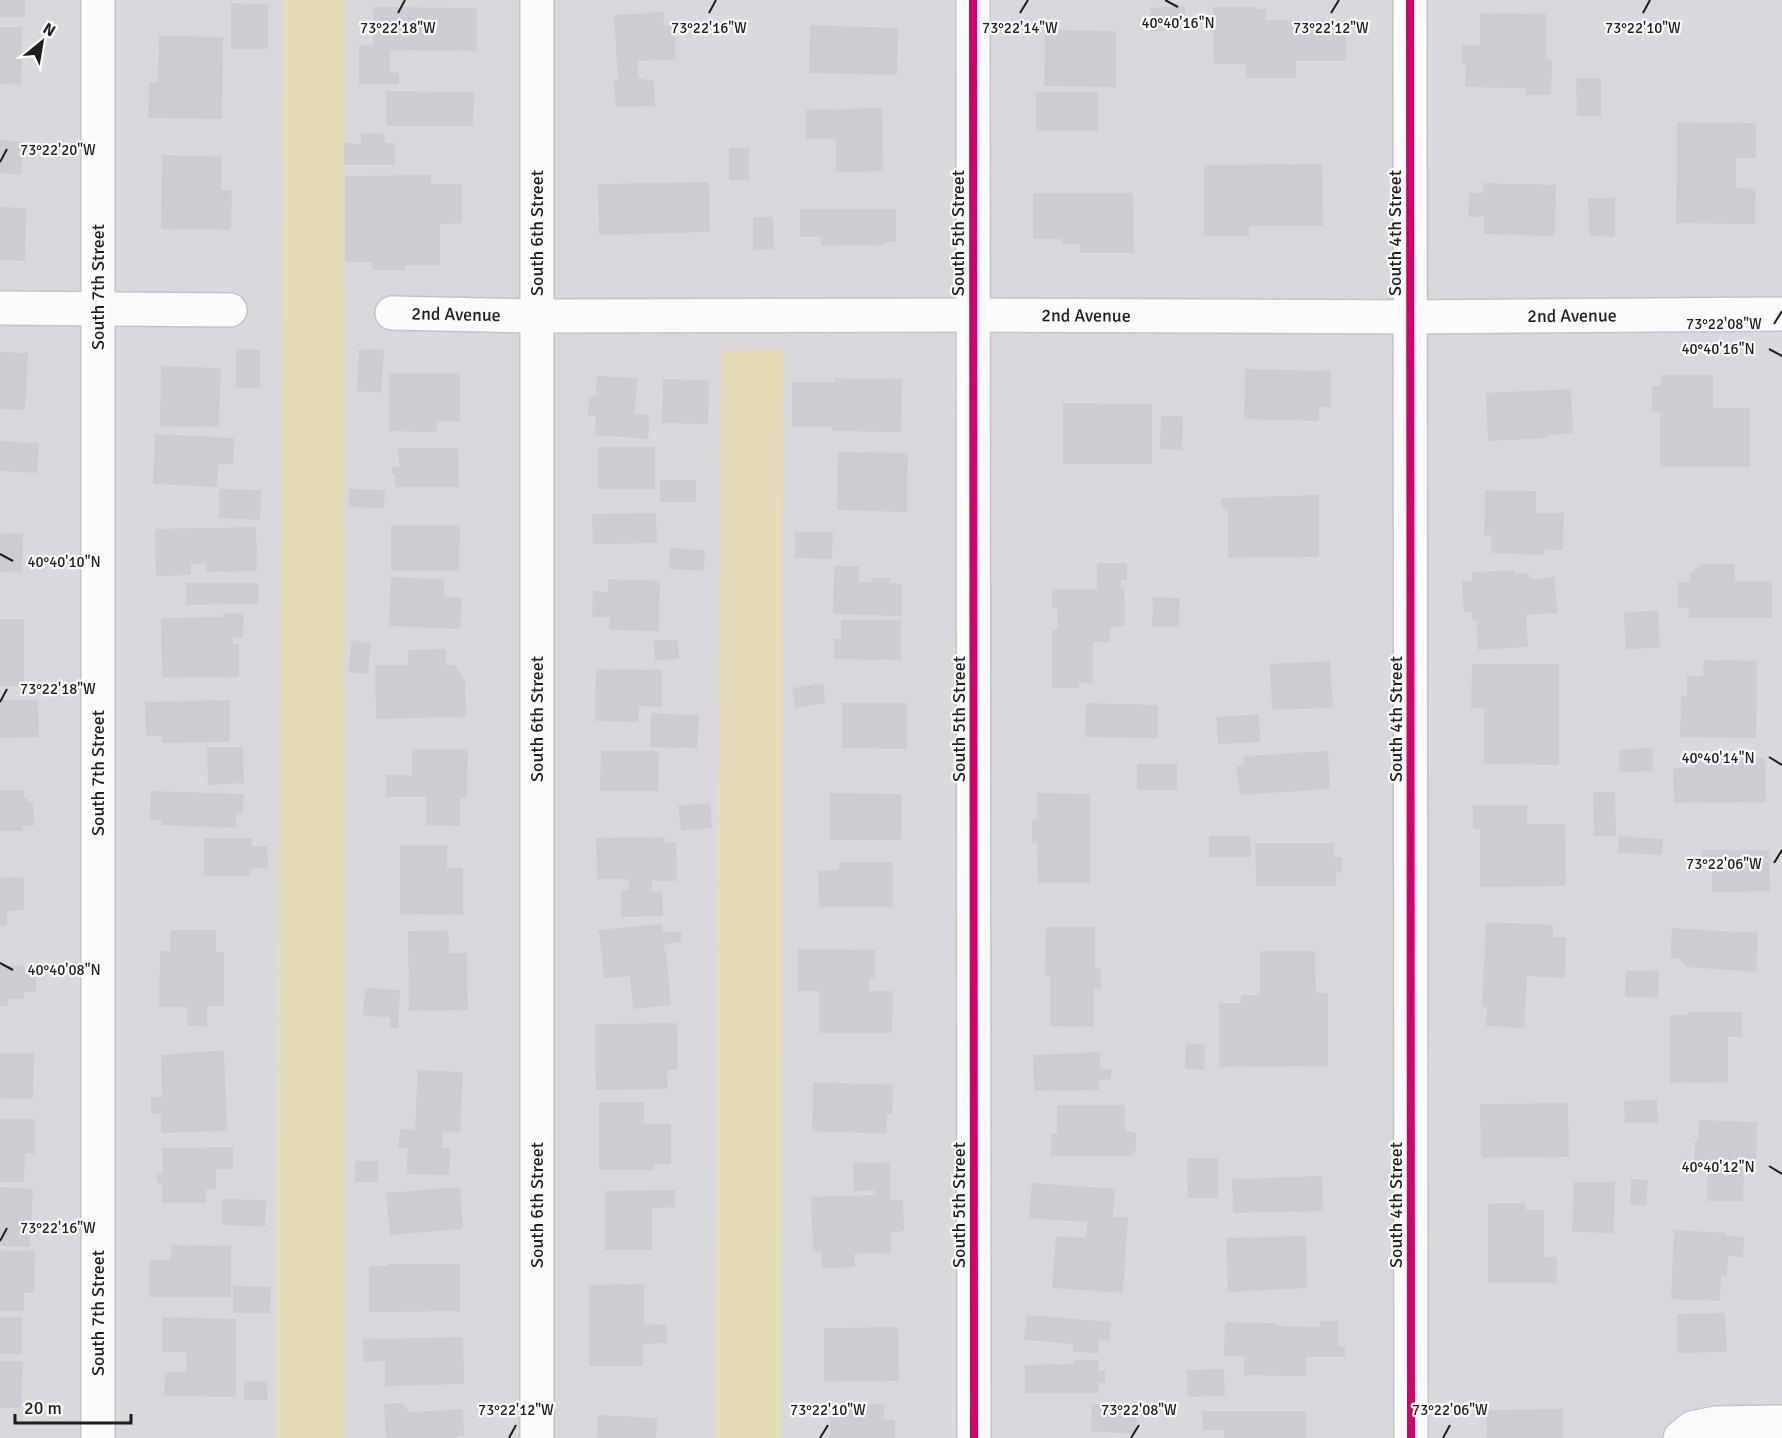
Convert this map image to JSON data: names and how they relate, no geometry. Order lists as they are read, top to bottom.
{
  "streets": {
    "street": [
      "South 6th Street",
      "South 5th Street",
      "South 4th Street",
      "South 7th Street",
      "2nd Avenue"
    ]
  },
  "crossings": [
    ["South 6th Street", "2nd Avenue"],
    ["South 5th Street", "2nd Avenue"],
    ["South 4th Street", "2nd Avenue"]
  ],
  "scale_bar": "20 m",
  "north": "top right",
  "coordinates": [
    "40°40'16\"N",
    "73°22'18\"W",
    "73°22'16\"W",
    "73°22'14\"W",
    "73°22'12\"W",
    "73°22'10\"W",
    "73°22'20\"W",
    "73°22'08\"W",
    "40°40'10\"N",
    "40°40'14\"N",
    "73°22'06\"W",
    "40°40'08\"N",
    "40°40'12\"N"
  ]
}
